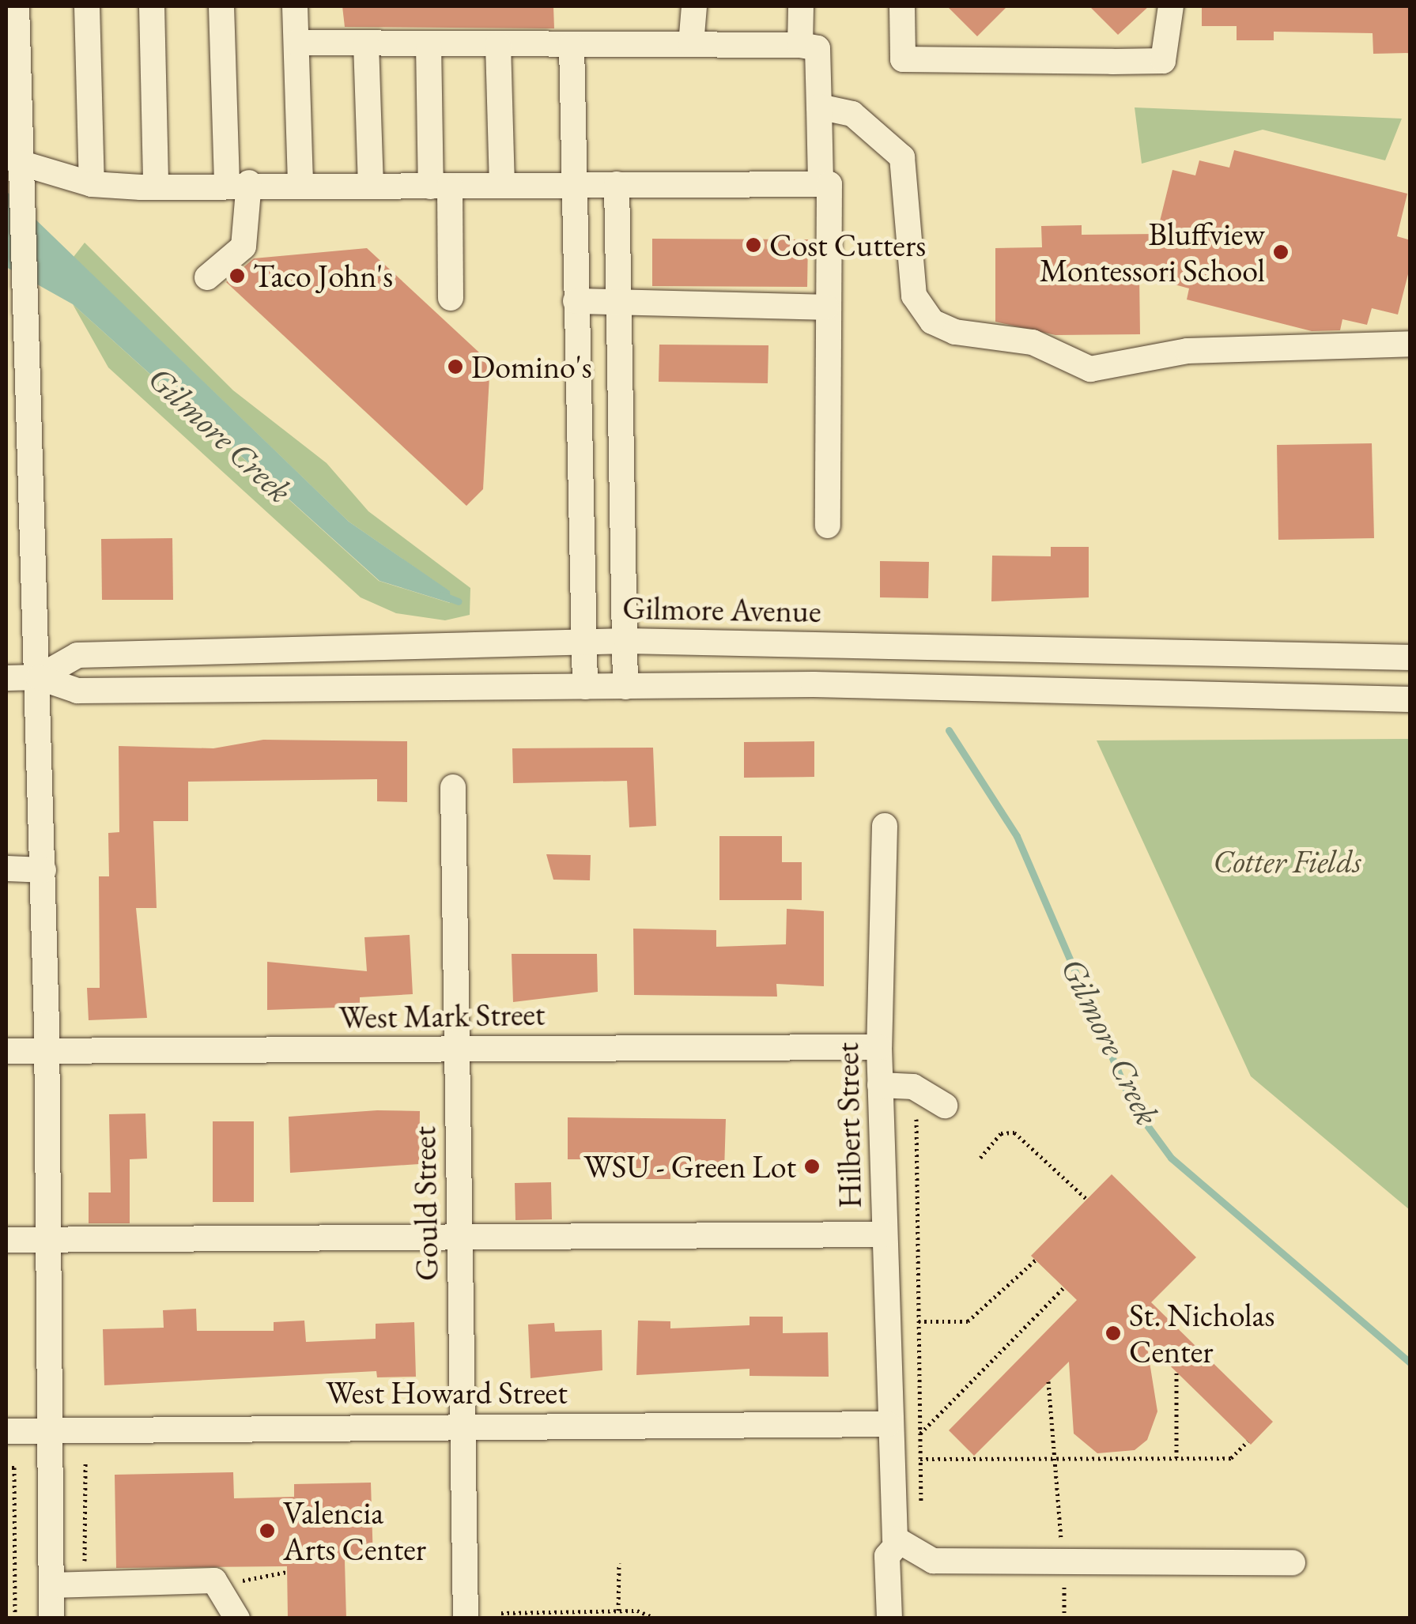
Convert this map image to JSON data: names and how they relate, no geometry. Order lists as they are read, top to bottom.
{
  "streets": {
    "street": [
      "Gilmore Avenue",
      "West Mark Street",
      "Hilbert Street",
      "Gould Street",
      "West Howard Street"
    ]
  },
  "crossings": [
    ["West Mark Street", "Hilbert Street"],
    ["West Mark Street", "Gould Street"],
    ["Hilbert Street", "West Howard Street"],
    ["Gould Street", "West Howard Street"]
  ],
  "water": ["Gilmore Creek"],
  "parks": ["Cotter Fields"],
  "places": [
    "Cost Cutters",
    "Bluffview Montessori School",
    "Taco John's",
    "Domino's",
    "WSU - Green Lot",
    "St. Nicholas Center",
    "Valencia Arts Center"
  ]
}
